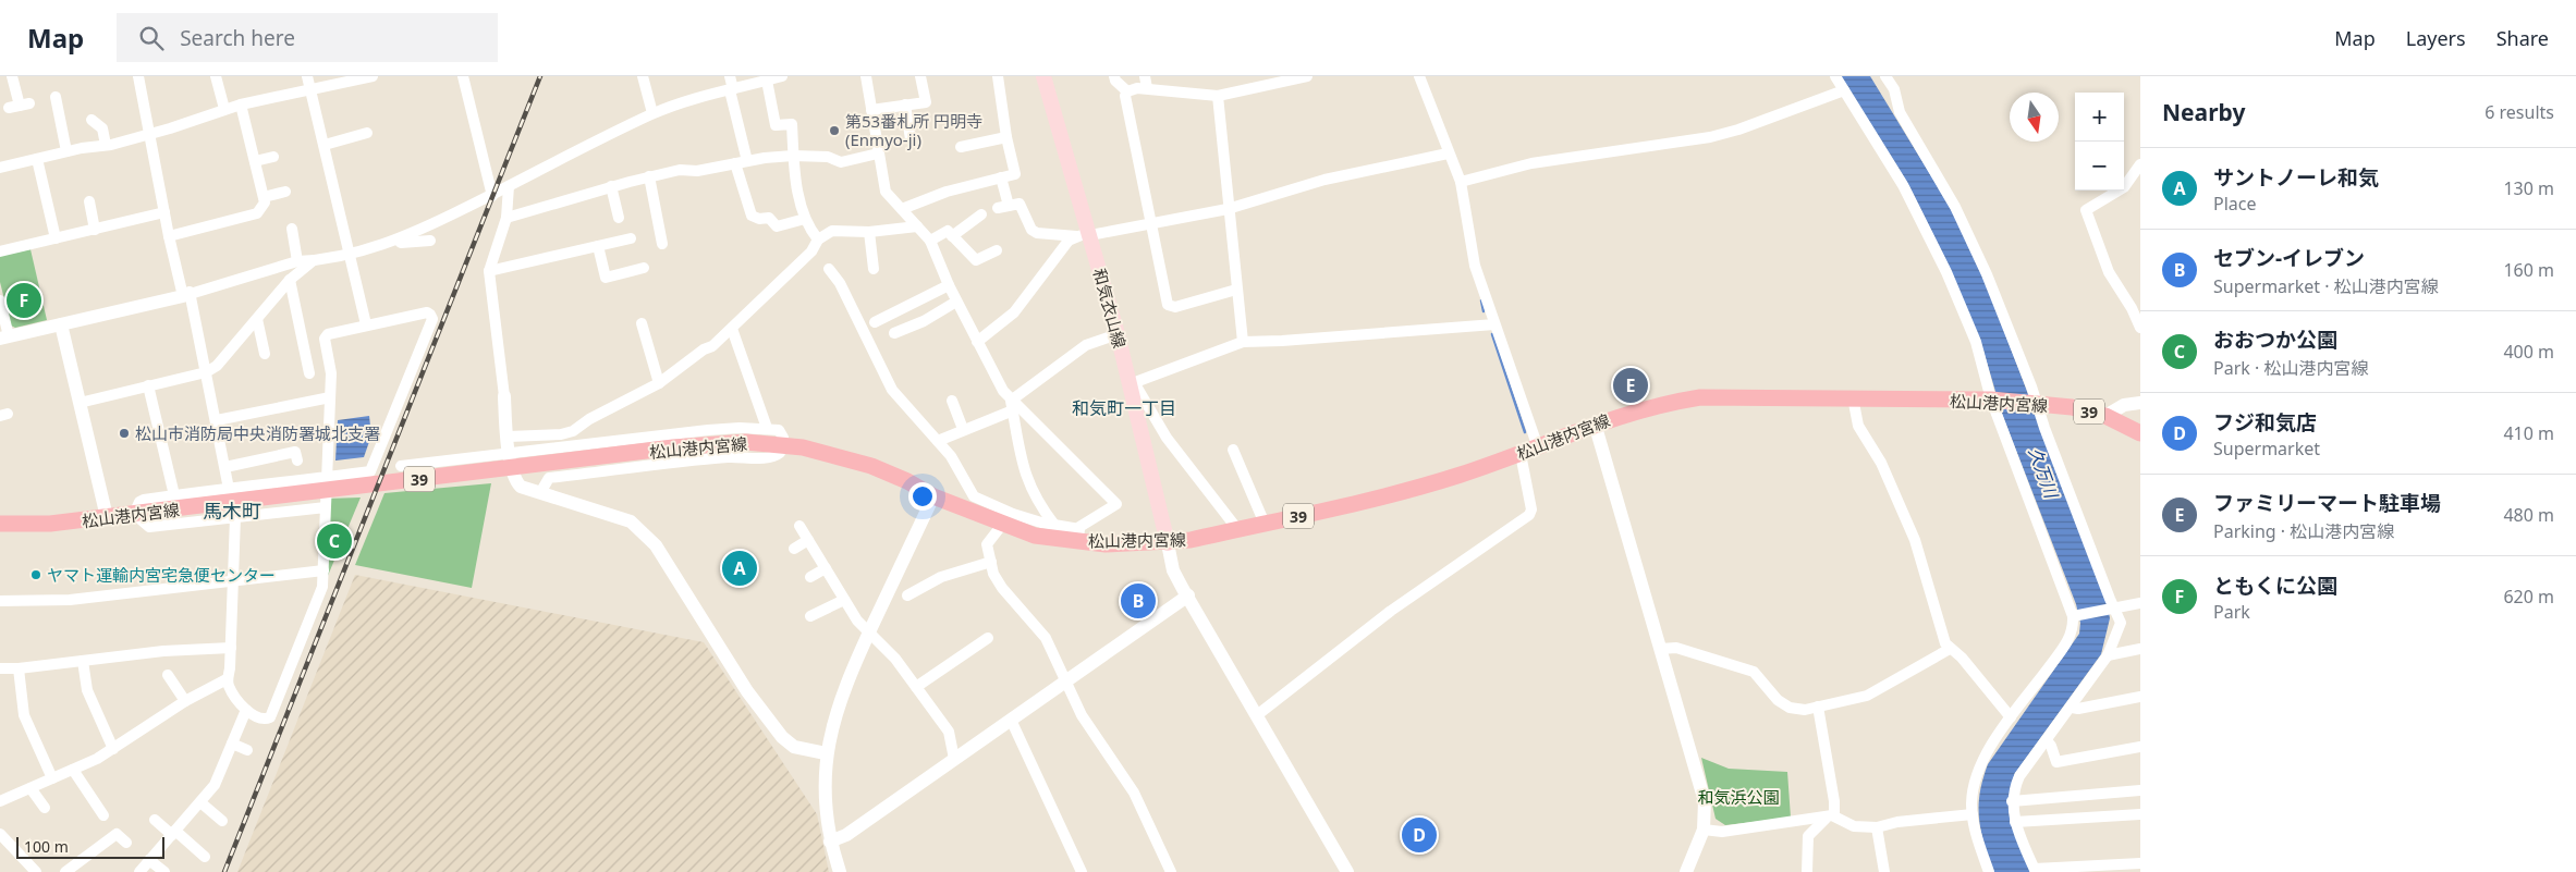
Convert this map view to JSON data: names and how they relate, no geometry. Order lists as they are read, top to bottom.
{
  "streets": {
    "main road": ["和気衣山線", "松山港内宮線", "39"]
  },
  "crossings": [
    ["和気衣山線", "松山港内宮線"]
  ],
  "districts": ["和気町一丁目", "馬木町"],
  "water": ["久万川"],
  "parks": ["和気浜公園"],
  "places": ["第53番札所 円明寺 (Enmyo-ji)", "松山市消防局中央消防署城北支署", "ヤマト運輸内宮宅急便センター"],
  "scale_bar": "100 m",
  "north": "bottom",
  "page": {
    "header": "Map",
    "search": "Search here",
    "nav": ["Map", "Layers", "Share"],
    "heading": ["Nearby", "6 results"],
    "map_buttons": ["+", "−"],
    "list": [
      {
        "mark": "A",
        "name": "サントノーレ和気",
        "note": "Place",
        "value": "130 m"
      },
      {
        "mark": "B",
        "name": "セブン-イレブン",
        "note": "Supermarket · 松山港内宮線",
        "value": "160 m"
      },
      {
        "mark": "C",
        "name": "おおつか公園",
        "note": "Park · 松山港内宮線",
        "value": "400 m"
      },
      {
        "mark": "D",
        "name": "フジ和気店",
        "note": "Supermarket",
        "value": "410 m"
      },
      {
        "mark": "E",
        "name": "ファミリーマート駐車場",
        "note": "Parking · 松山港内宮線",
        "value": "480 m"
      },
      {
        "mark": "F",
        "name": "ともくに公園",
        "note": "Park",
        "value": "620 m"
      }
    ],
    "pins": [
      "F",
      "E",
      "C",
      "A",
      "B",
      "D"
    ],
    "scale": "100 m"
  }
}
